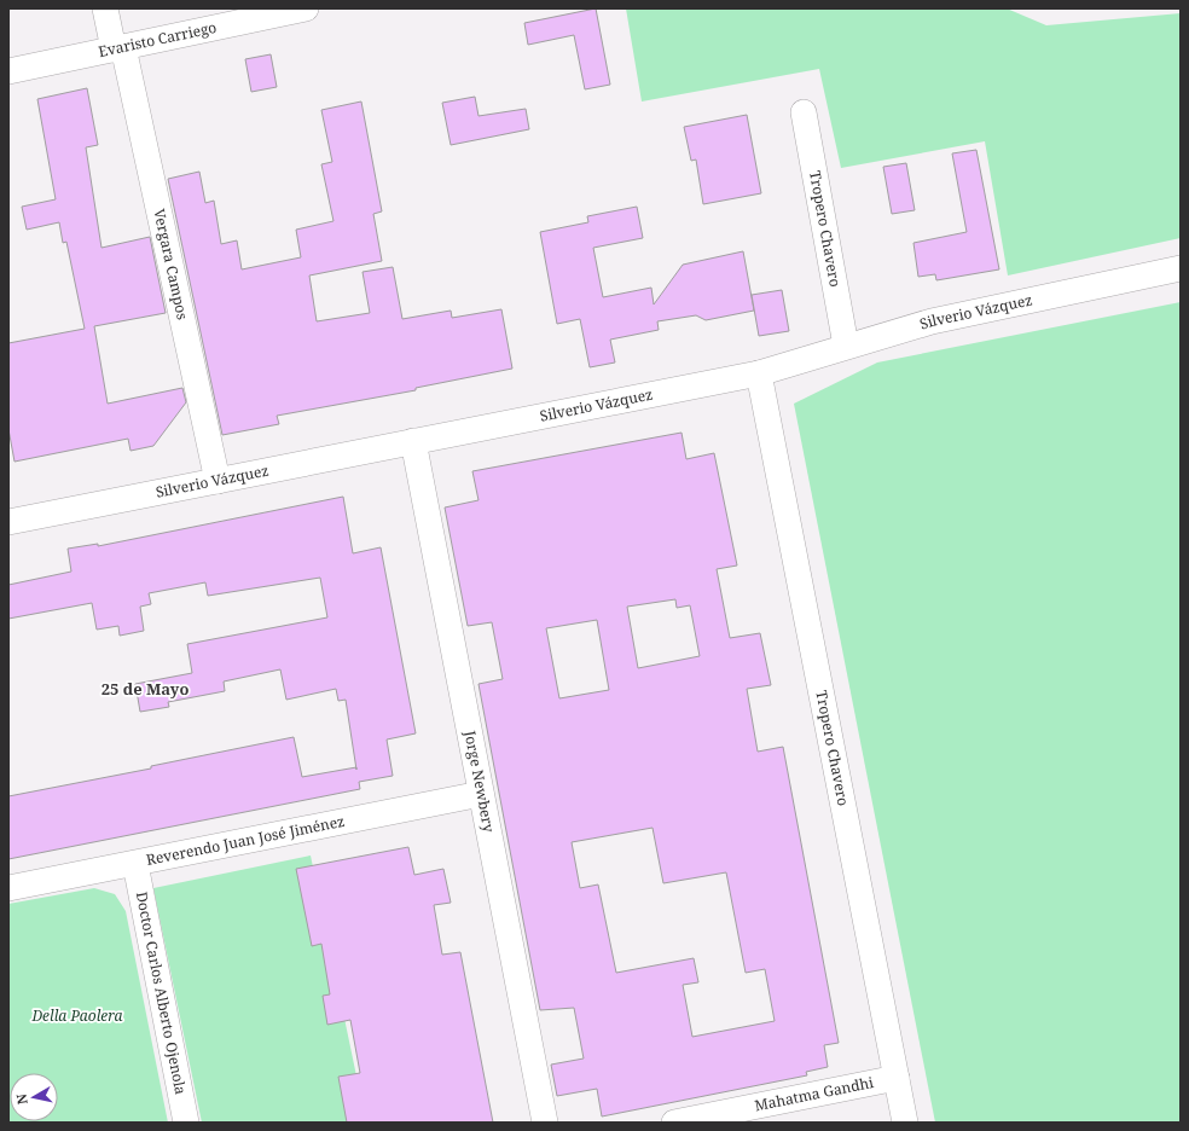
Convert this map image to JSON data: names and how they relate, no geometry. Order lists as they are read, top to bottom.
{
  "streets": {
    "street": [
      "Evaristo Carriego",
      "Tropero Chavero",
      "Vergara Campos",
      "Silverio Vázquez",
      "Jorge Newbery",
      "Reverendo Juan José Jiménez",
      "Doctor Carlos Alberto Ojenola",
      "Mahatma Gandhi"
    ]
  },
  "crossings": [
    ["Evaristo Carriego", "Vergara Campos"],
    ["Tropero Chavero", "Silverio Vázquez"],
    ["Tropero Chavero", "Mahatma Gandhi"],
    ["Vergara Campos", "Silverio Vázquez"],
    ["Silverio Vázquez", "Jorge Newbery"],
    ["Jorge Newbery", "Reverendo Juan José Jiménez"],
    ["Reverendo Juan José Jiménez", "Doctor Carlos Alberto Ojenola"]
  ],
  "districts": ["25 de Mayo"],
  "parks": ["Della Paolera"],
  "north": "left"
}
